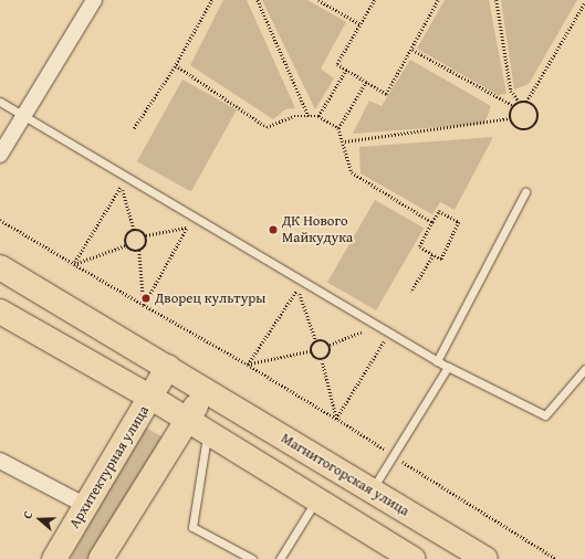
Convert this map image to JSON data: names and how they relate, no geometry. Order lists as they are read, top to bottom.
{
  "streets": {
    "main road": ["Архитектурная улица", "Магнитогорская улица"]
  },
  "places": ["ДК Нового Майкудука", "Дворец культуры"],
  "north": "left"
}
